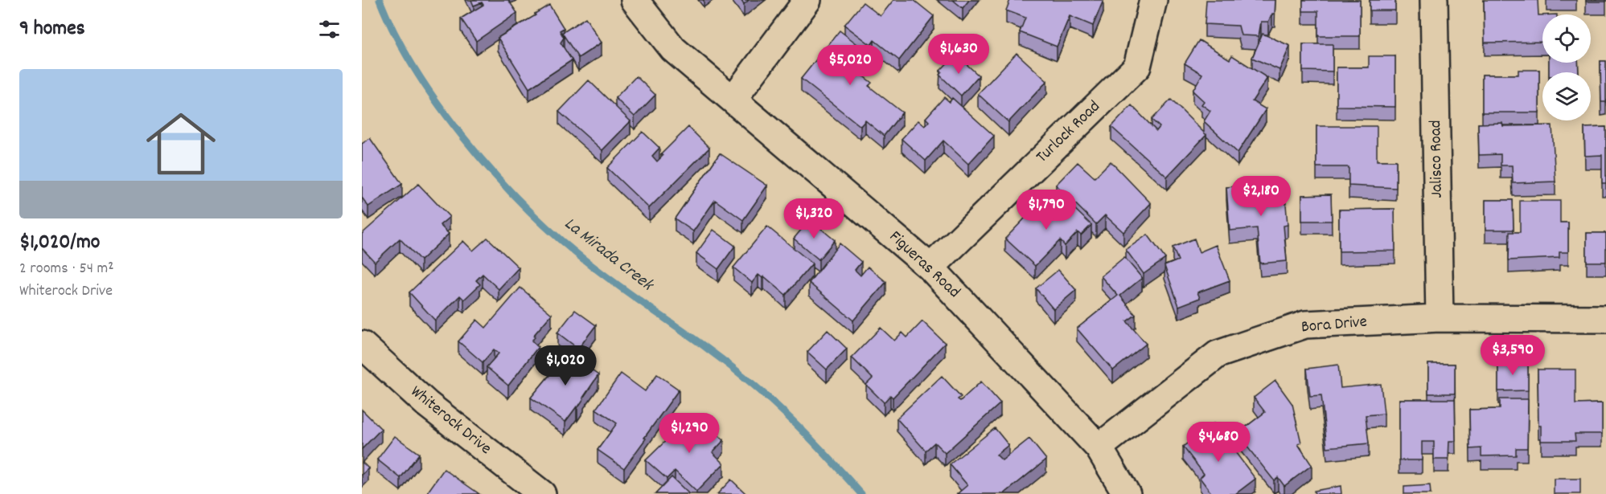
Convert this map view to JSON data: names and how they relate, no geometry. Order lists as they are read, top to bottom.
{
  "streets": {
    "street": [
      "Turlock Road",
      "Jalisco Road",
      "Figueras Road",
      "Bora Drive",
      "Whiterock Drive"
    ]
  },
  "crossings": [
    ["Turlock Road", "Figueras Road"],
    ["Jalisco Road", "Bora Drive"],
    ["Figueras Road", "Bora Drive"]
  ],
  "water": ["La Mirada Creek"],
  "page": {
    "heading": "9 homes",
    "price": [
      "$1,630",
      "$5,020",
      "$2,180",
      "$1,790",
      "$1,320",
      "$3,590",
      "$1,020",
      "$1,290",
      "$4,680"
    ],
    "list": [
      {
        "name": "$1,020/mo",
        "note": "2 rooms · 54 m² · Whiterock Drive"
      }
    ]
  }
}
